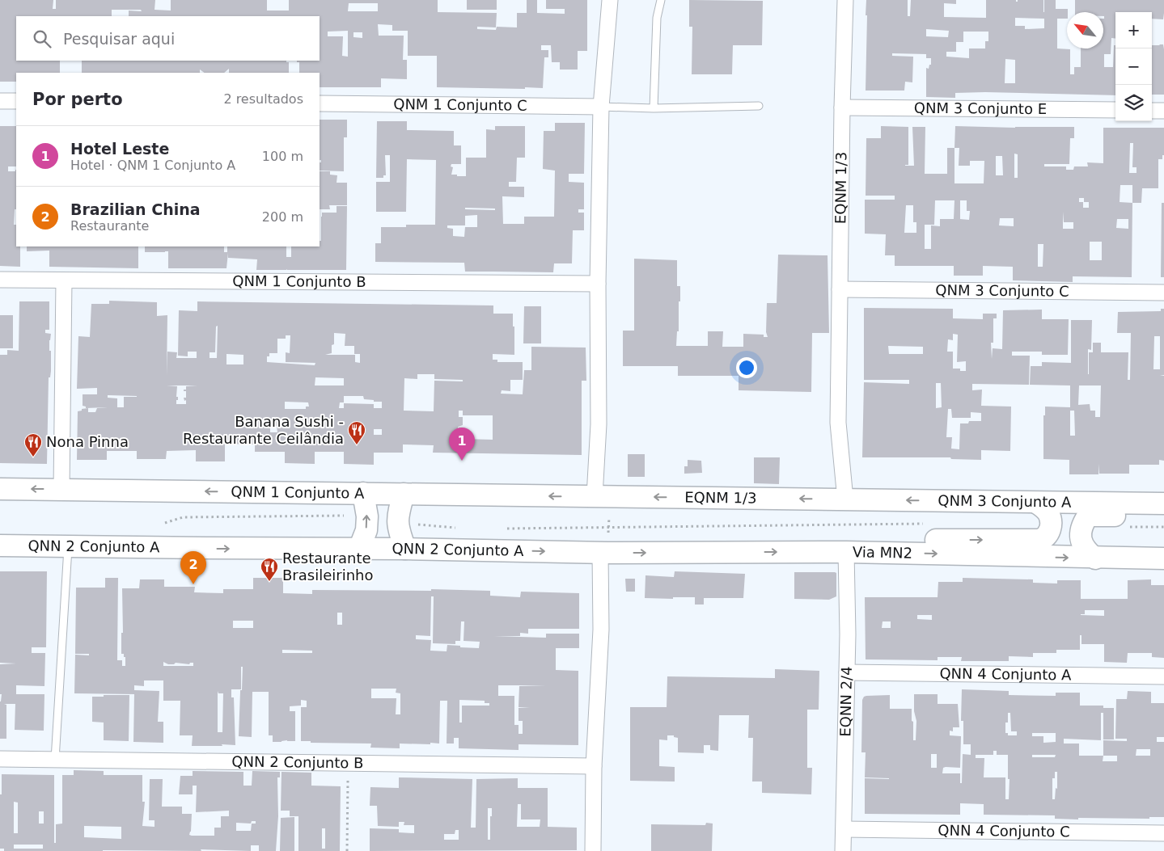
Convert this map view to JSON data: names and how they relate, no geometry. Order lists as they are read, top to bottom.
{
  "streets": {
    "main road": [
      "EQNM 1/3",
      "QNM 1 Conjunto A",
      "QNM 3 Conjunto A",
      "QNN 2 Conjunto A",
      "Via MN2"
    ],
    "street": [
      "QNM 1 Conjunto C",
      "QNM 3 Conjunto E",
      "QNM 1 Conjunto B",
      "QNM 3 Conjunto C",
      "QNN 4 Conjunto A",
      "EQNN 2/4",
      "QNN 2 Conjunto B",
      "QNN 4 Conjunto C"
    ]
  },
  "crossings": [
    ["QNM 3 Conjunto E", "EQNM 1/3"],
    ["EQNM 1/3", "QNM 3 Conjunto C"],
    ["EQNM 1/3", "QNM 1 Conjunto A"],
    ["EQNM 1/3", "QNM 3 Conjunto A"],
    ["QNN 2 Conjunto A", "Via MN2"],
    ["Via MN2", "EQNN 2/4"],
    ["QNN 4 Conjunto A", "EQNN 2/4"],
    ["EQNN 2/4", "QNN 4 Conjunto C"]
  ],
  "one_way": [
    "QNM 1 Conjunto A",
    "QNM 3 Conjunto A",
    "QNN 2 Conjunto A",
    "Via MN2"
  ],
  "places": {
    "restaurant": ["Banana Sushi - Restaurante Ceilândia", "Nona Pinna", "Restaurante Brasileirinho"]
  },
  "north": "top left",
  "page": {
    "map_buttons": ["+", "−"],
    "search": "Pesquisar aqui",
    "heading": ["Por perto", "2 resultados"],
    "list": [
      {
        "mark": "1",
        "name": "Hotel Leste",
        "note": "Hotel · QNM 1 Conjunto A",
        "value": "100 m"
      },
      {
        "mark": "2",
        "name": "Brazilian China",
        "note": "Restaurante",
        "value": "200 m"
      }
    ],
    "pins": ["1", "2"]
  }
}
